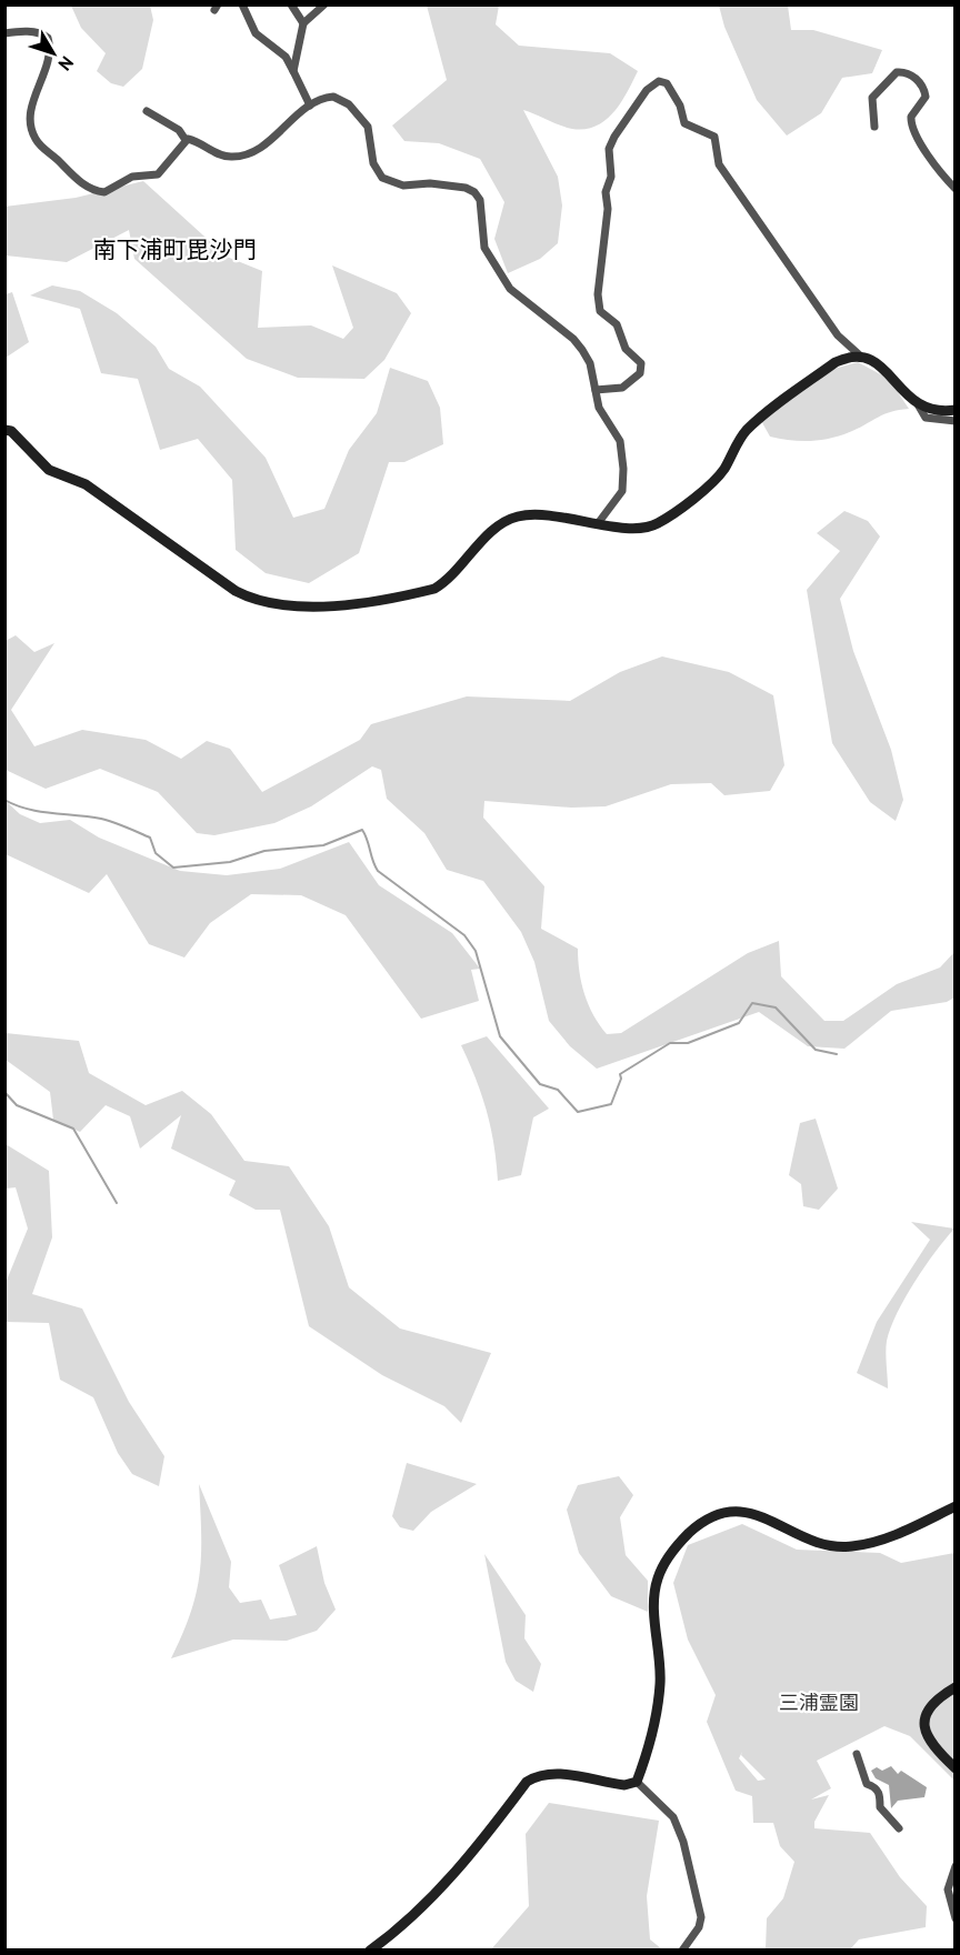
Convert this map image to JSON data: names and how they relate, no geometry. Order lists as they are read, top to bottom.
{
  "districts": ["南下浦町毘沙門"],
  "parks": ["三浦霊園"],
  "north": "bottom right"
}
